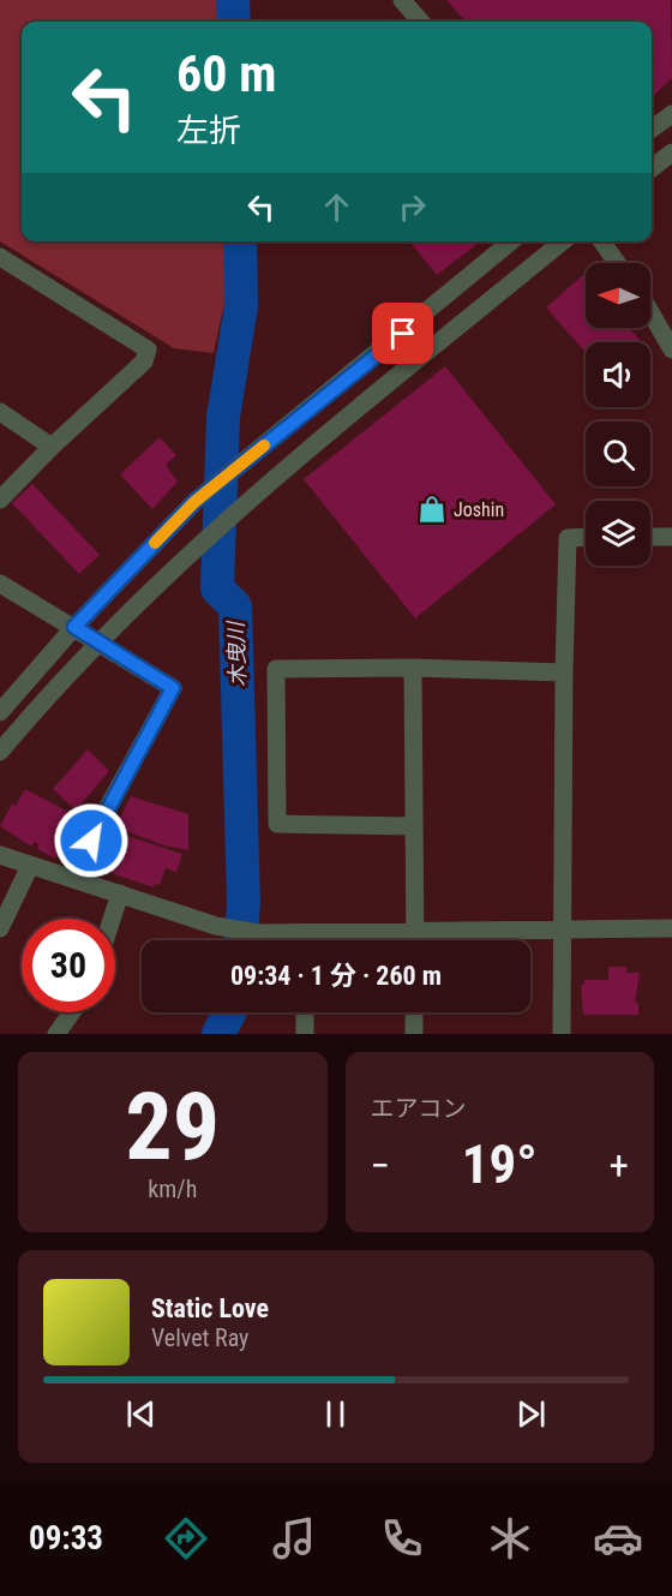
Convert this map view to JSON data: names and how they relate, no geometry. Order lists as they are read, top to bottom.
{
  "water": ["木曳川"],
  "places": {
    "shop": ["Joshin"]
  },
  "north": "left",
  "page": {
    "turn": ["60 m", "左折"],
    "limit": "30",
    "trip": "09:34 · 1 分 · 260 m",
    "tile": [
      ["29", "km/h"],
      "エアコン"
    ],
    "heat": ["−", "19°", "+"],
    "song": ["Static Love", "Velvet Ray"],
    "tabs": "09:33"
  }
}
